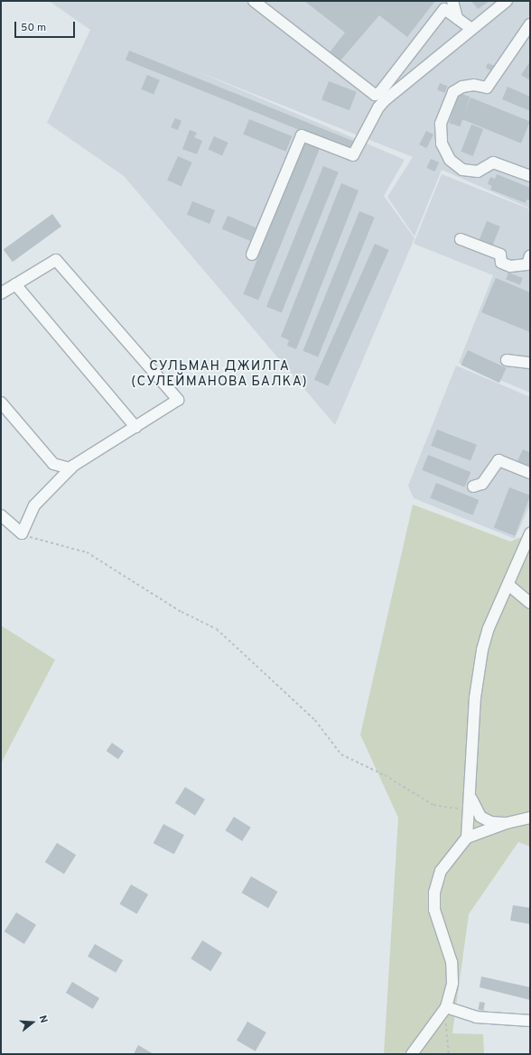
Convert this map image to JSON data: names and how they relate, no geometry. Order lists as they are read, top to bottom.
{
  "districts": ["СУЛЬМАН ДЖИЛГА (СУЛЕЙМАНОВА БАЛКА)"],
  "scale_bar": "50 m",
  "north": "right"
}
